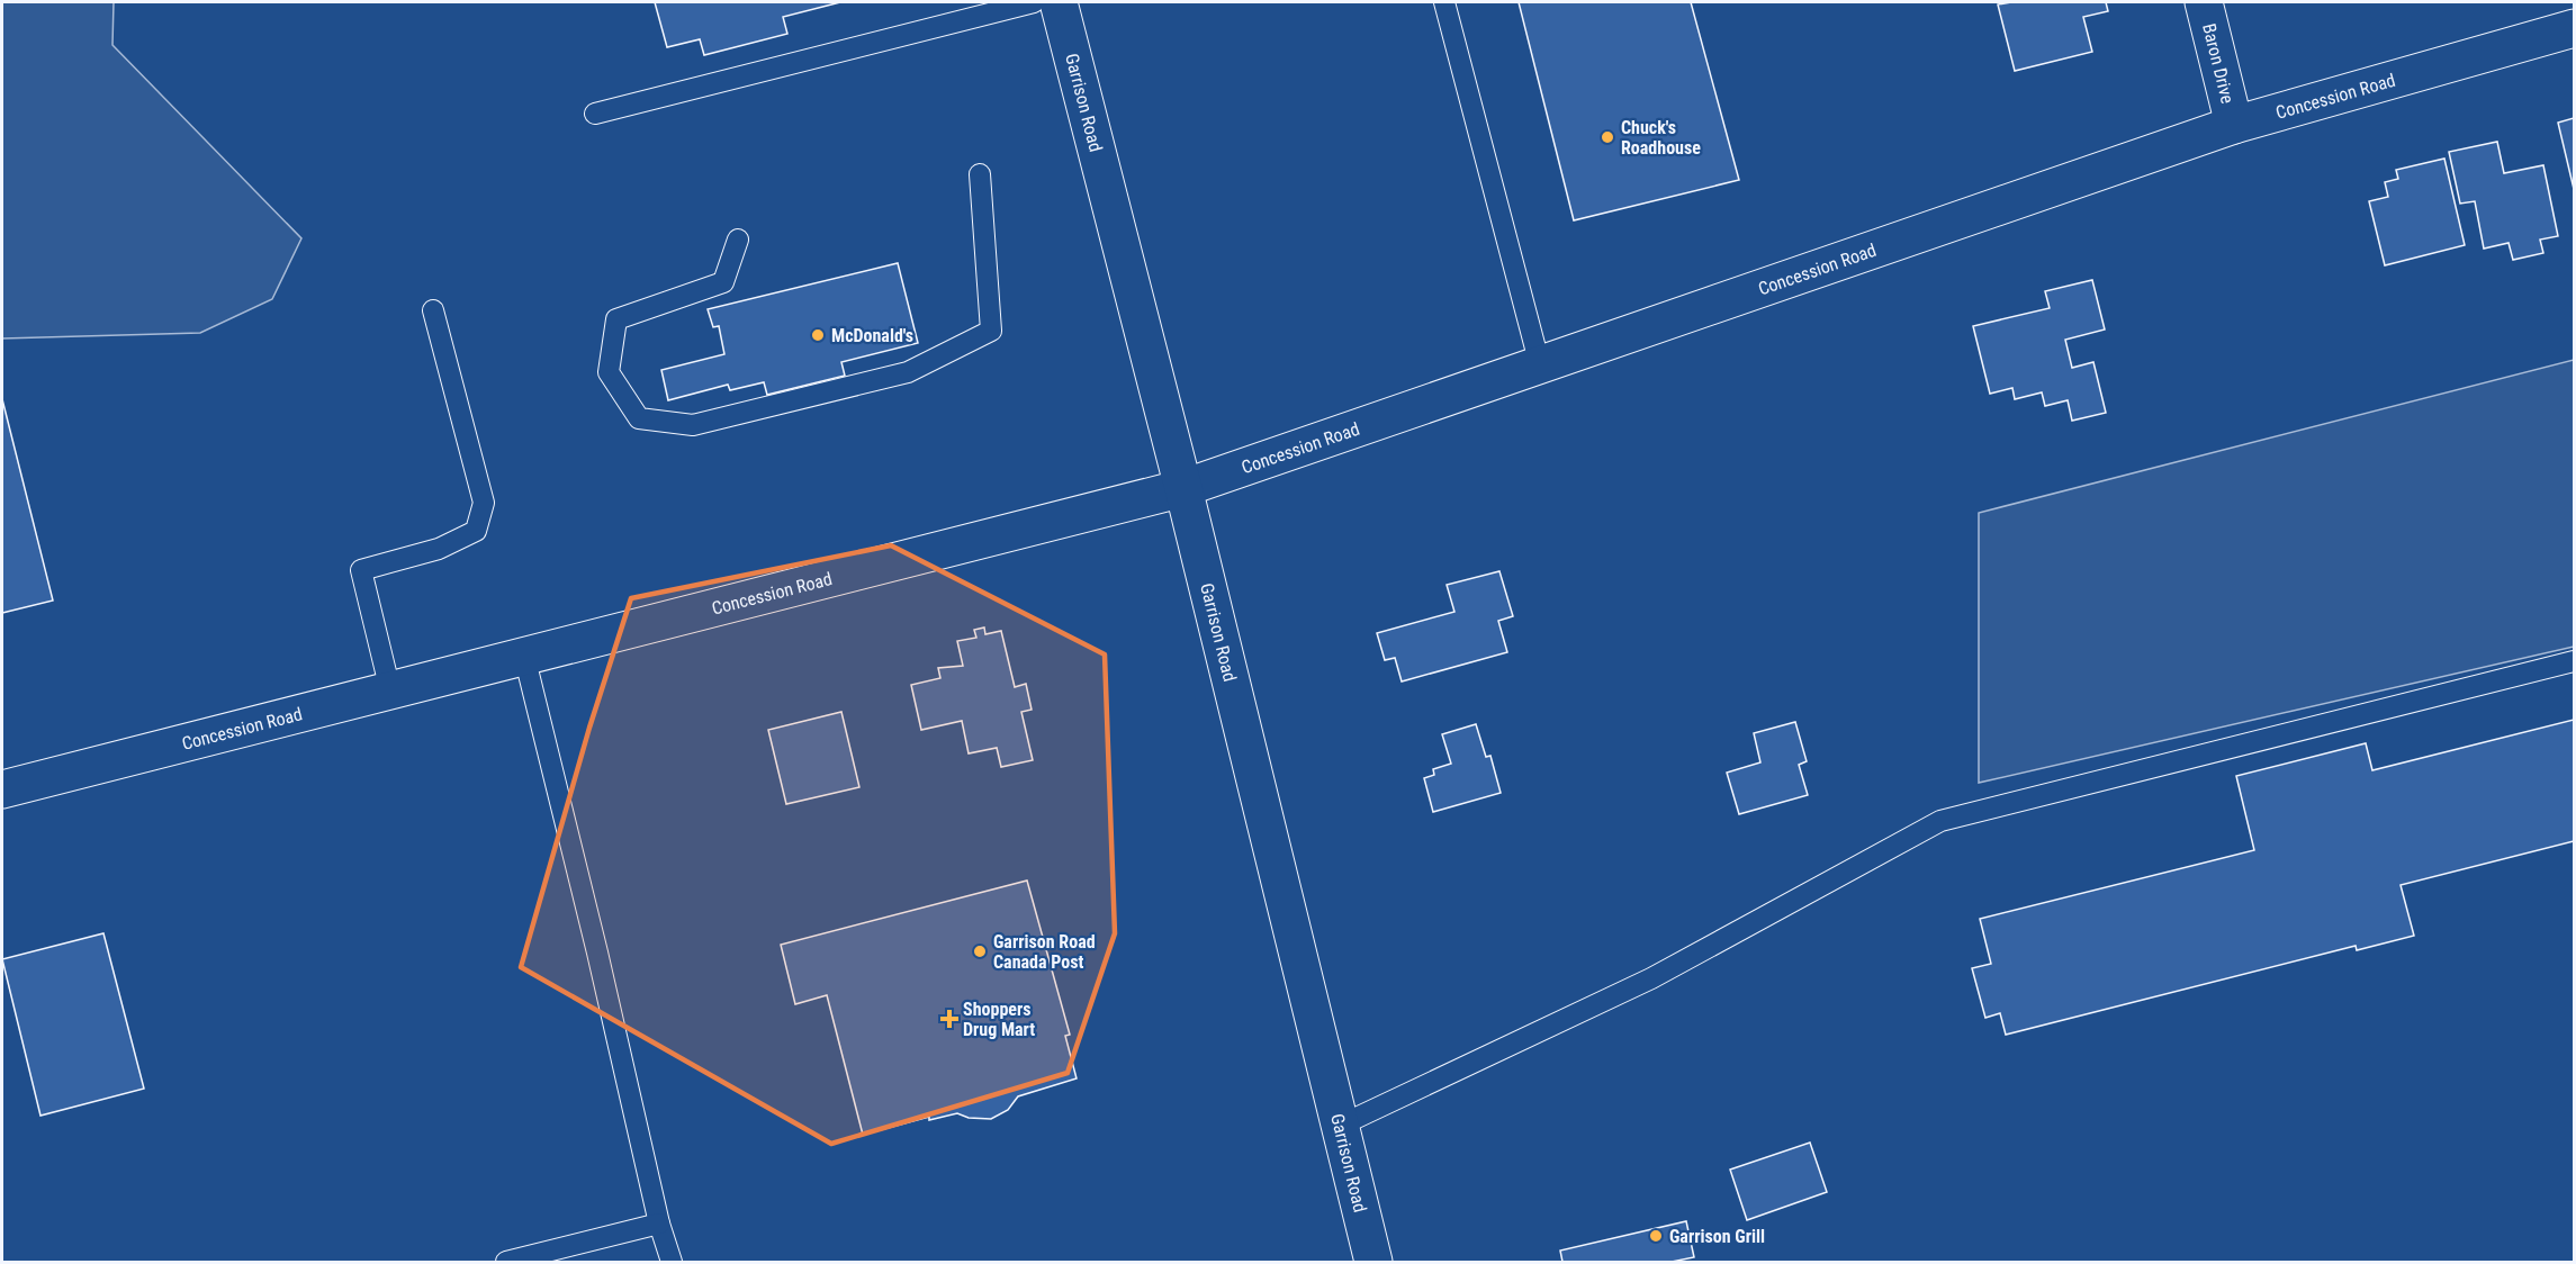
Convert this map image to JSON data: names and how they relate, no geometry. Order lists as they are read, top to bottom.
{
  "streets": {
    "street": ["Baron Drive", "Concession Road", "Garrison Road"]
  },
  "crossings": [
    ["Baron Drive", "Concession Road"],
    ["Concession Road", "Garrison Road"]
  ],
  "places": {
    "other": [
      "Chuck's Roadhouse",
      "McDonald's",
      "Garrison Road Canada Post",
      "Garrison Grill"
    ],
    "health": ["Shoppers Drug Mart"]
  }
}
